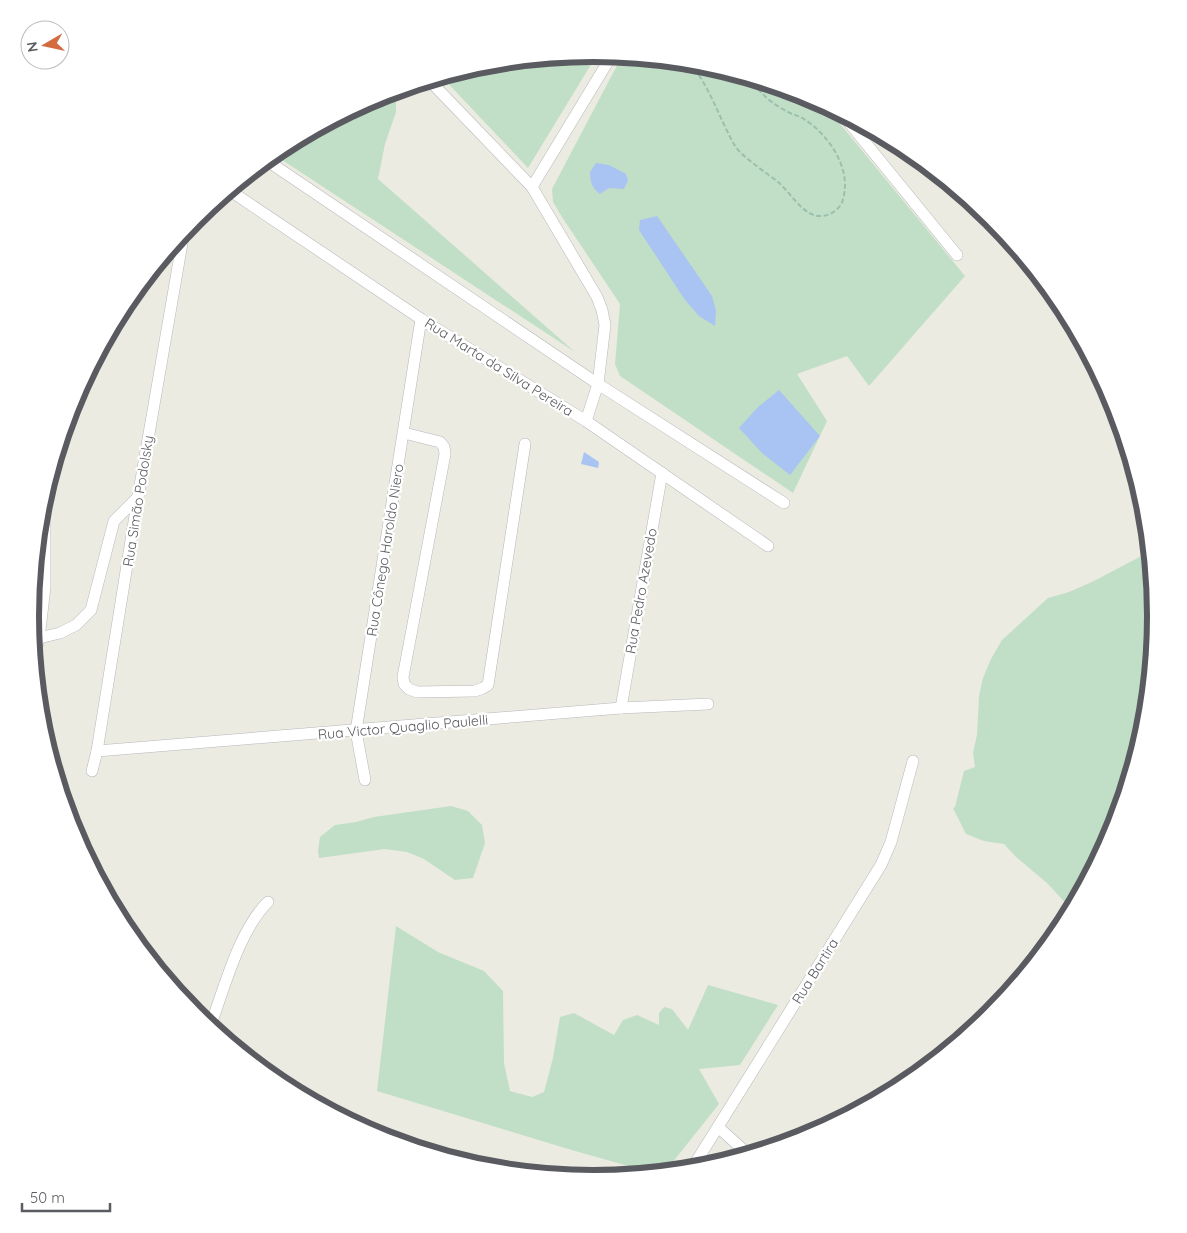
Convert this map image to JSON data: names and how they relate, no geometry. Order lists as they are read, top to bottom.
{
  "streets": {
    "street": [
      "Rua Marta da Silva Pereira",
      "Rua Simão Podolsky",
      "Rua Cônego Haroldo Niero",
      "Rua Pedro Azevedo",
      "Rua Victor Quaglio Paulelli",
      "Rua Bartira"
    ]
  },
  "crossings": [
    ["Rua Marta da Silva Pereira", "Rua Cônego Haroldo Niero"],
    ["Rua Marta da Silva Pereira", "Rua Pedro Azevedo"],
    ["Rua Simão Podolsky", "Rua Victor Quaglio Paulelli"],
    ["Rua Cônego Haroldo Niero", "Rua Victor Quaglio Paulelli"],
    ["Rua Pedro Azevedo", "Rua Victor Quaglio Paulelli"]
  ],
  "scale_bar": "50 m",
  "north": "left"
}
